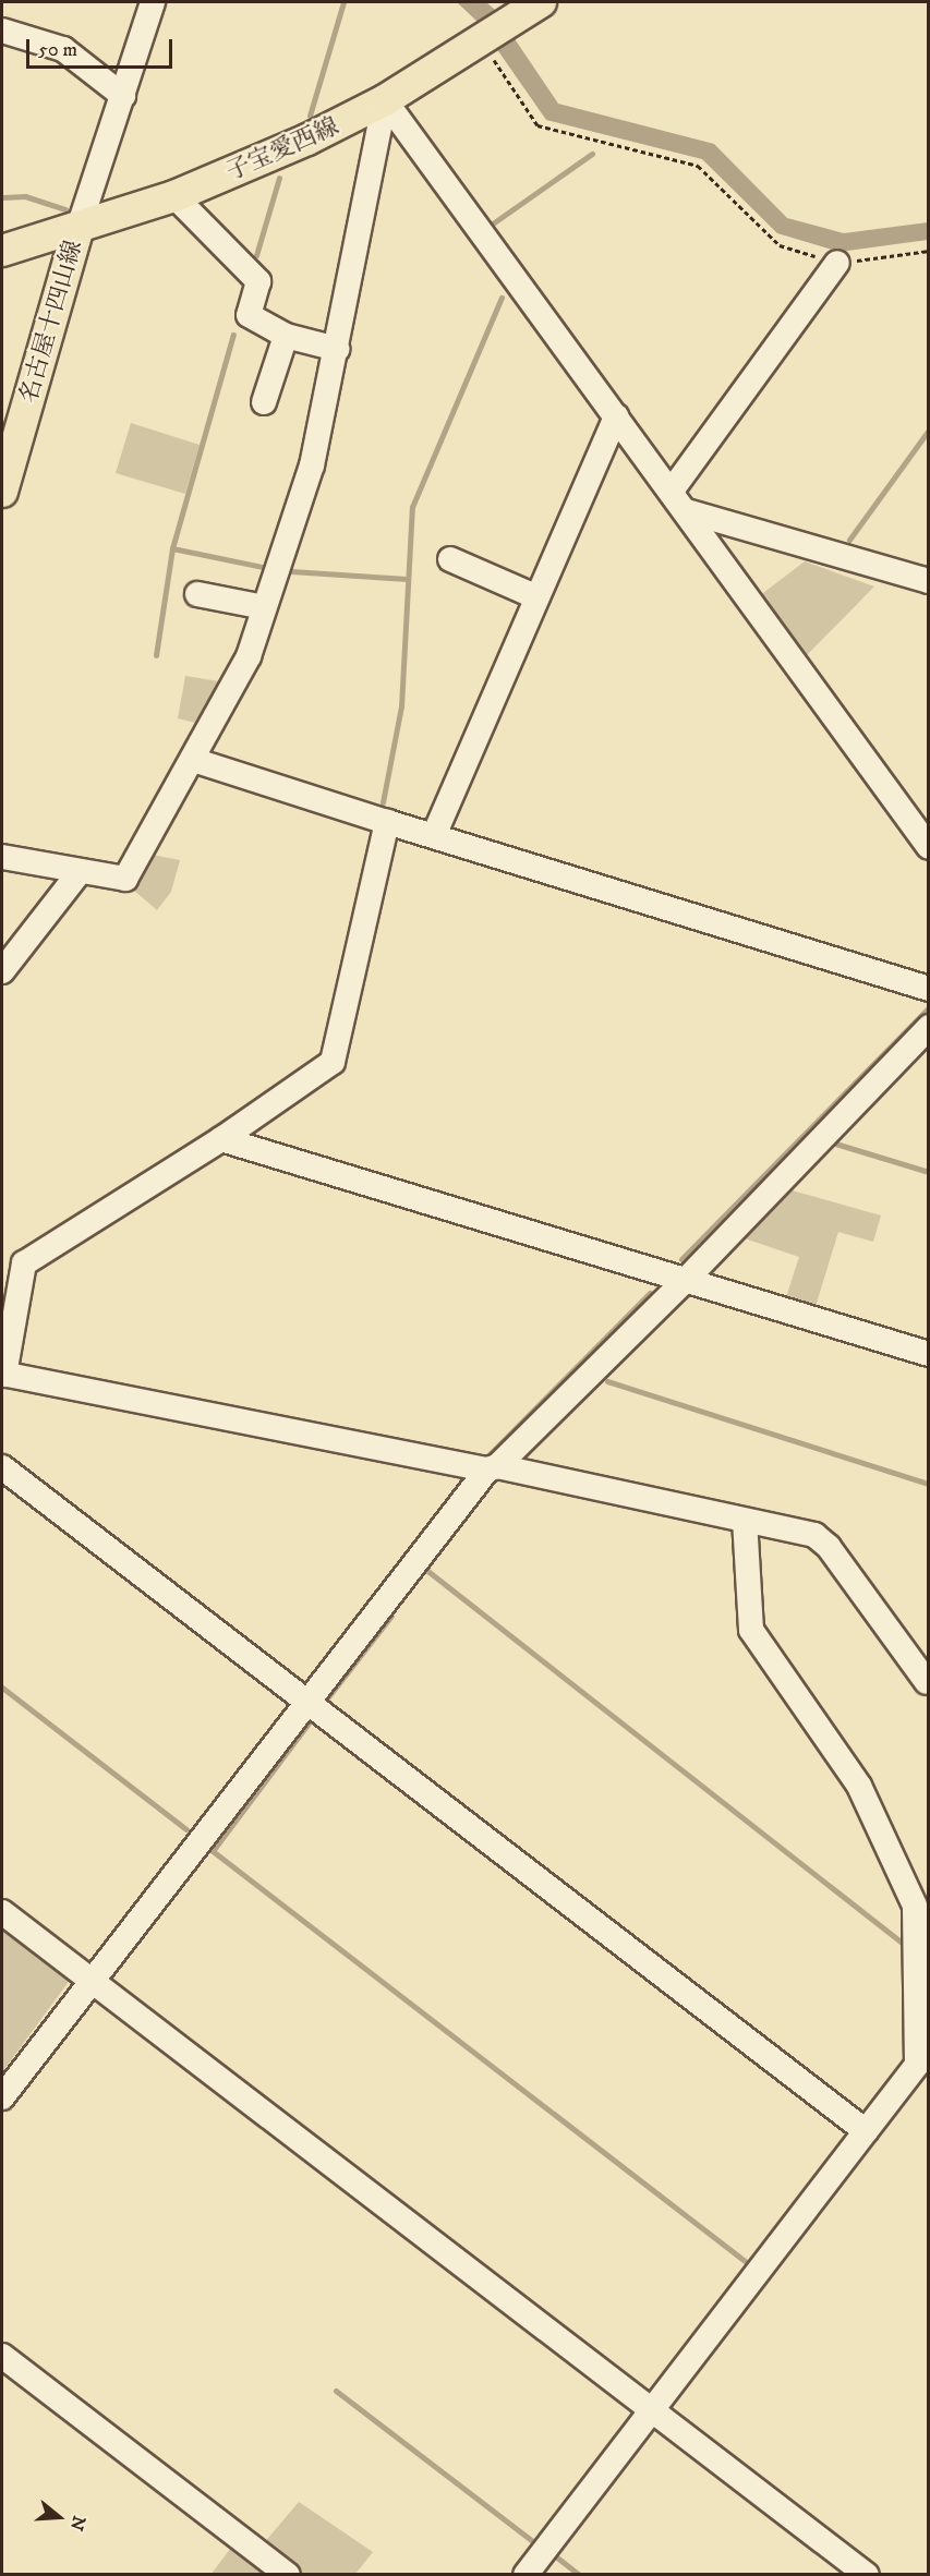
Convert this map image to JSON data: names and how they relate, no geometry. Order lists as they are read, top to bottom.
{
  "streets": {
    "main road": ["子宝愛西線", "名古屋十四山線"]
  },
  "crossings": [
    ["子宝愛西線", "名古屋十四山線"]
  ],
  "scale_bar": "50 m",
  "north": "right"
}
